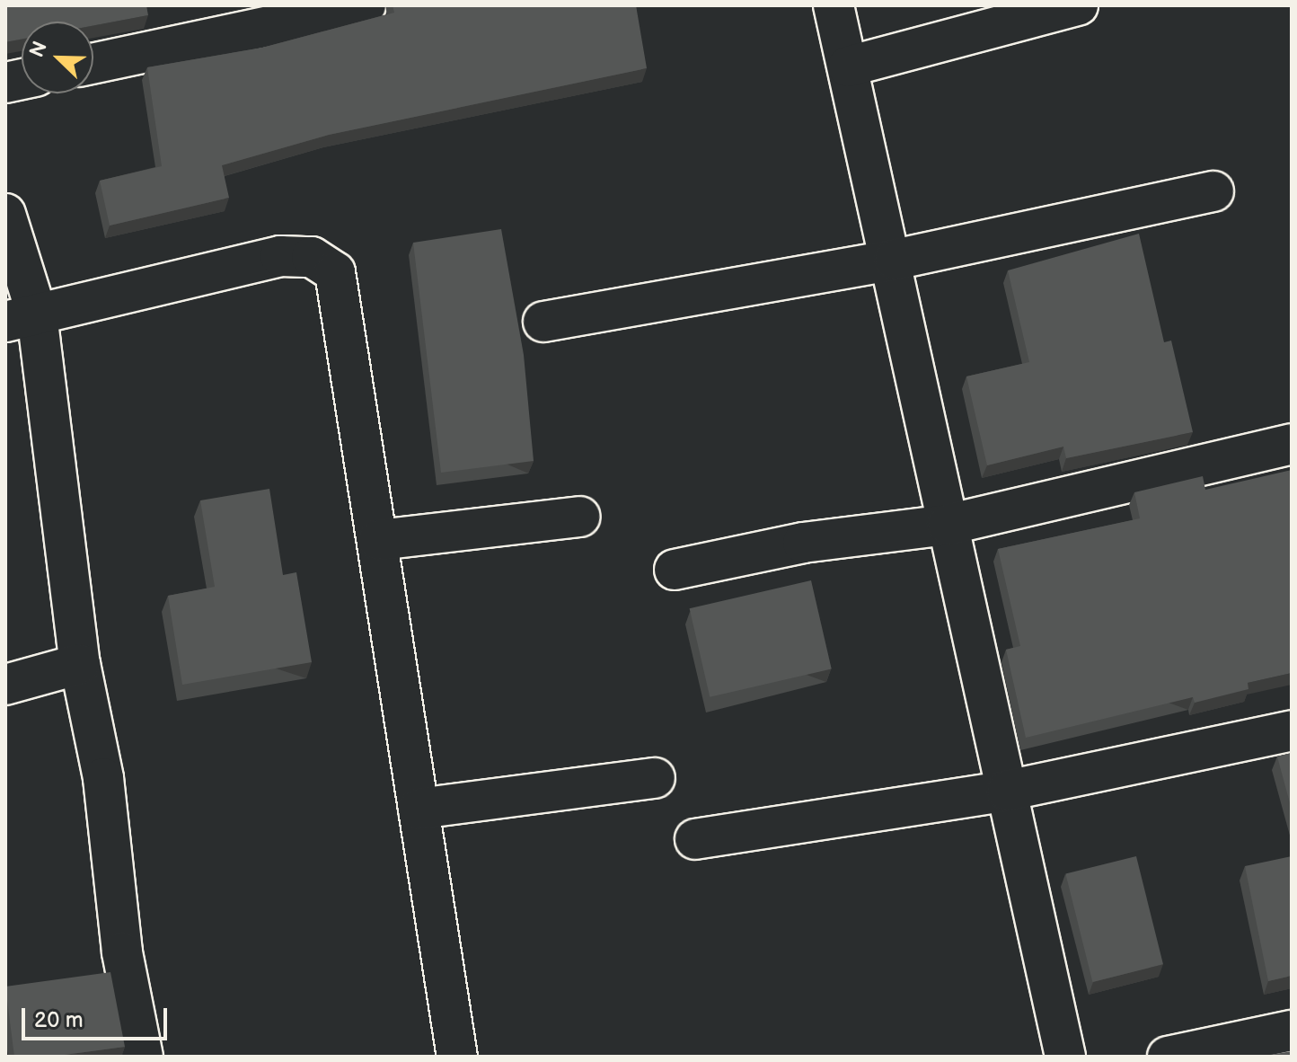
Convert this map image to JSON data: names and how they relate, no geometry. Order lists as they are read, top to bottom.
{
  "scale_bar": "20 m",
  "north": "top left"
}
